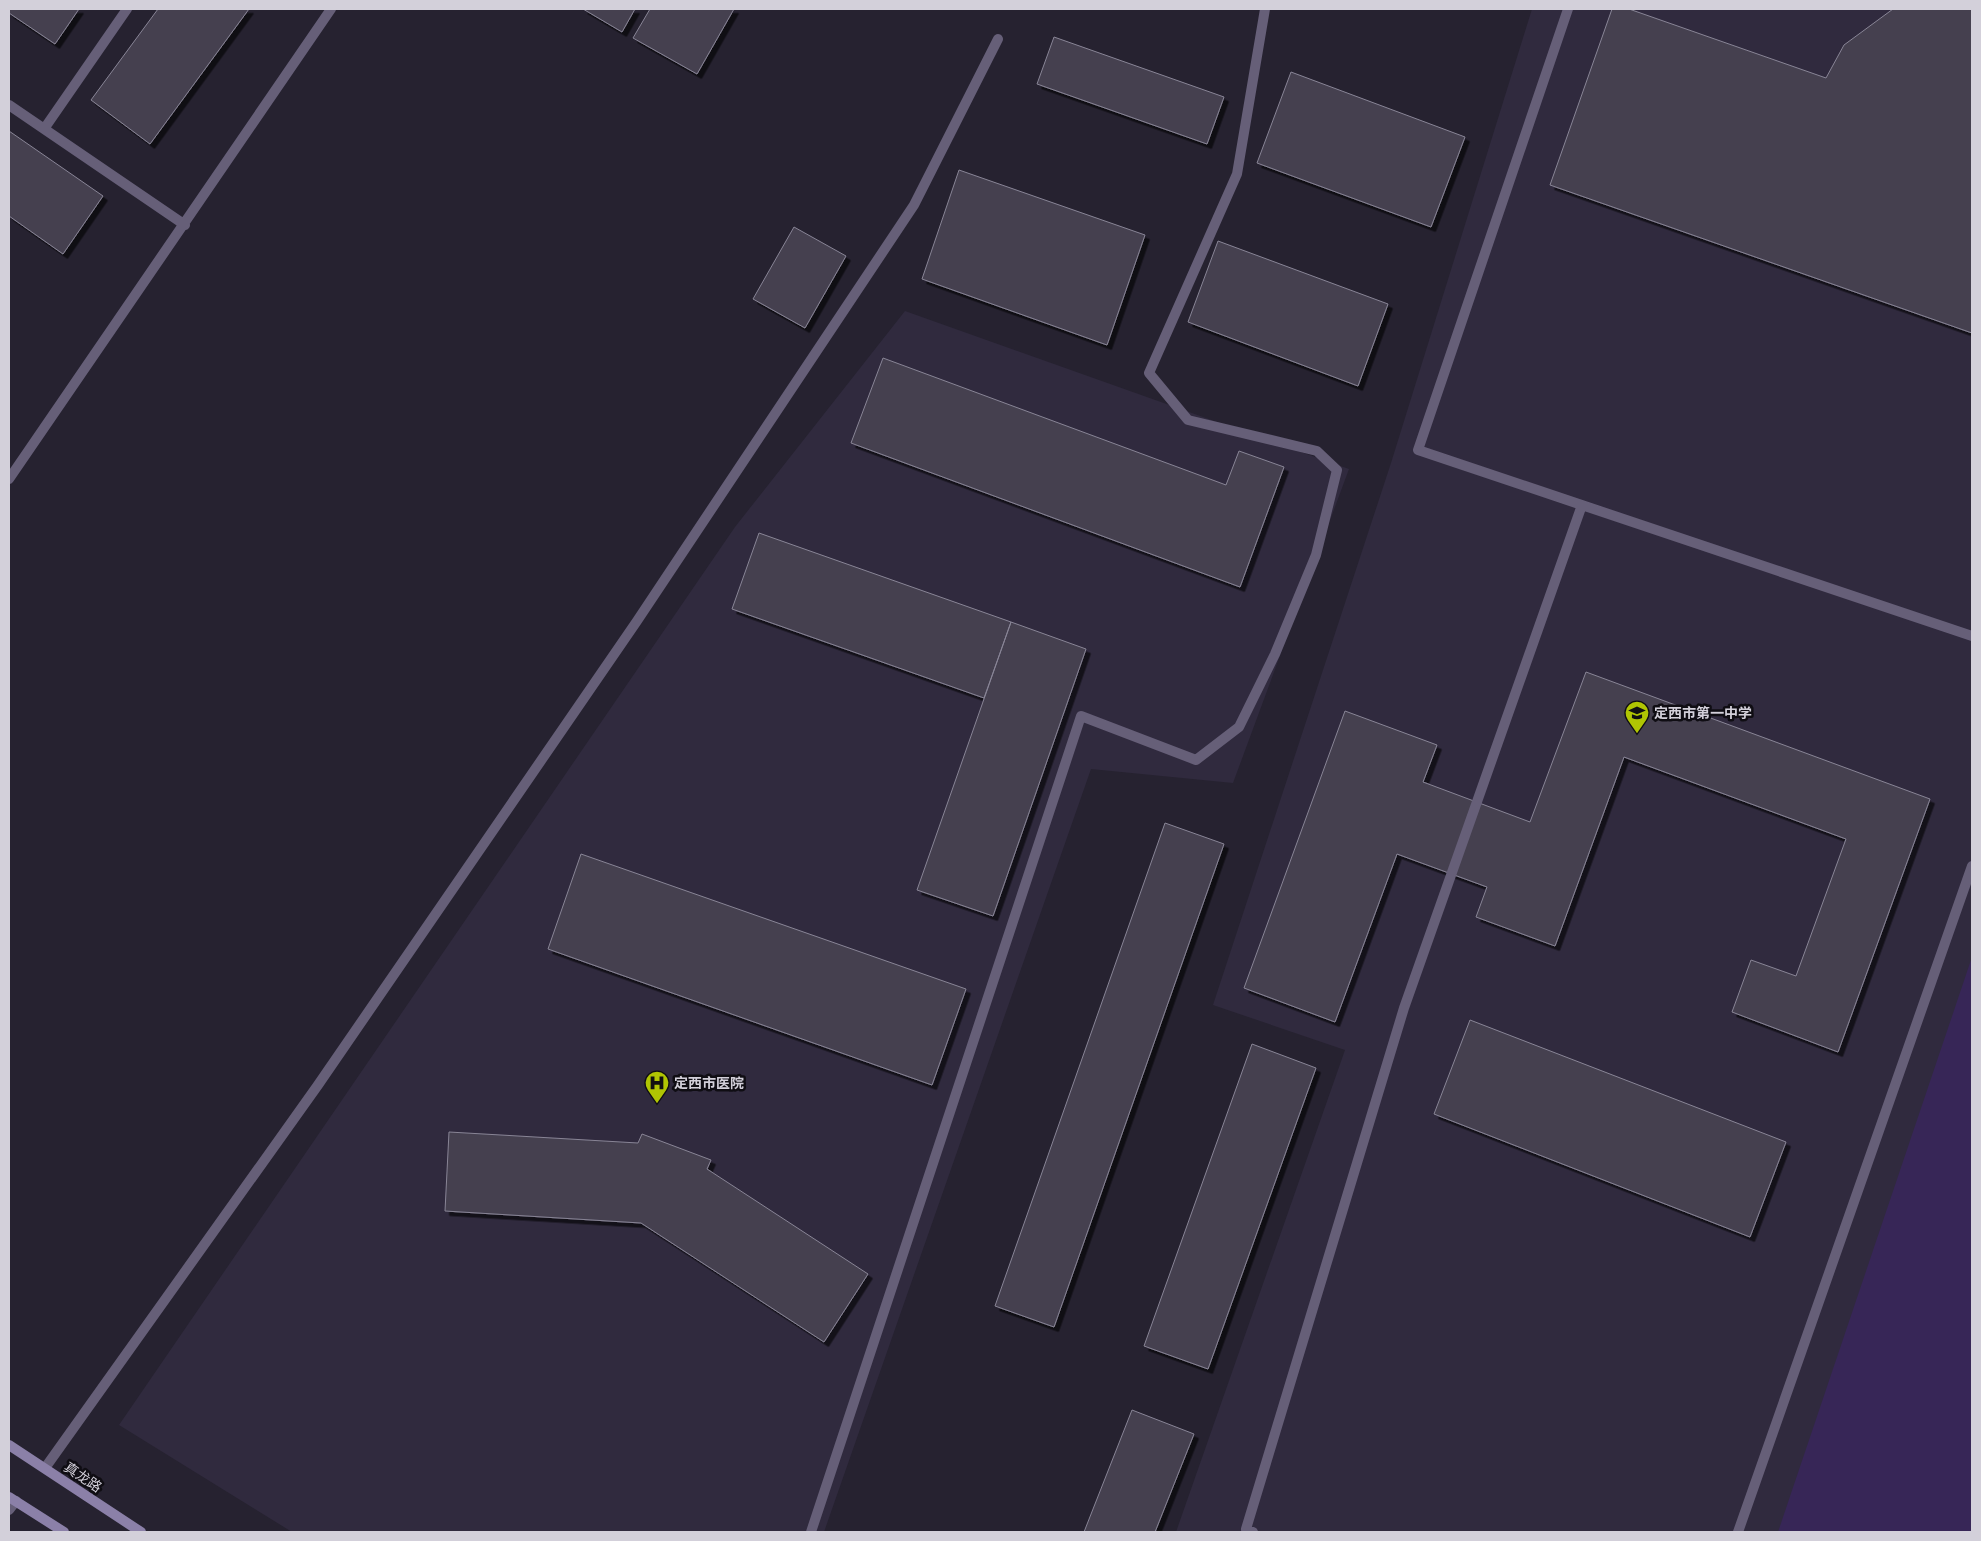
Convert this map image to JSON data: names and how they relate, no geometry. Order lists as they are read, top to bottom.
{
  "streets": {
    "main road": ["真龙路"]
  },
  "places": {
    "school or university": ["定西市第一中学"],
    "hospital": ["定西市医院"]
  }
}
